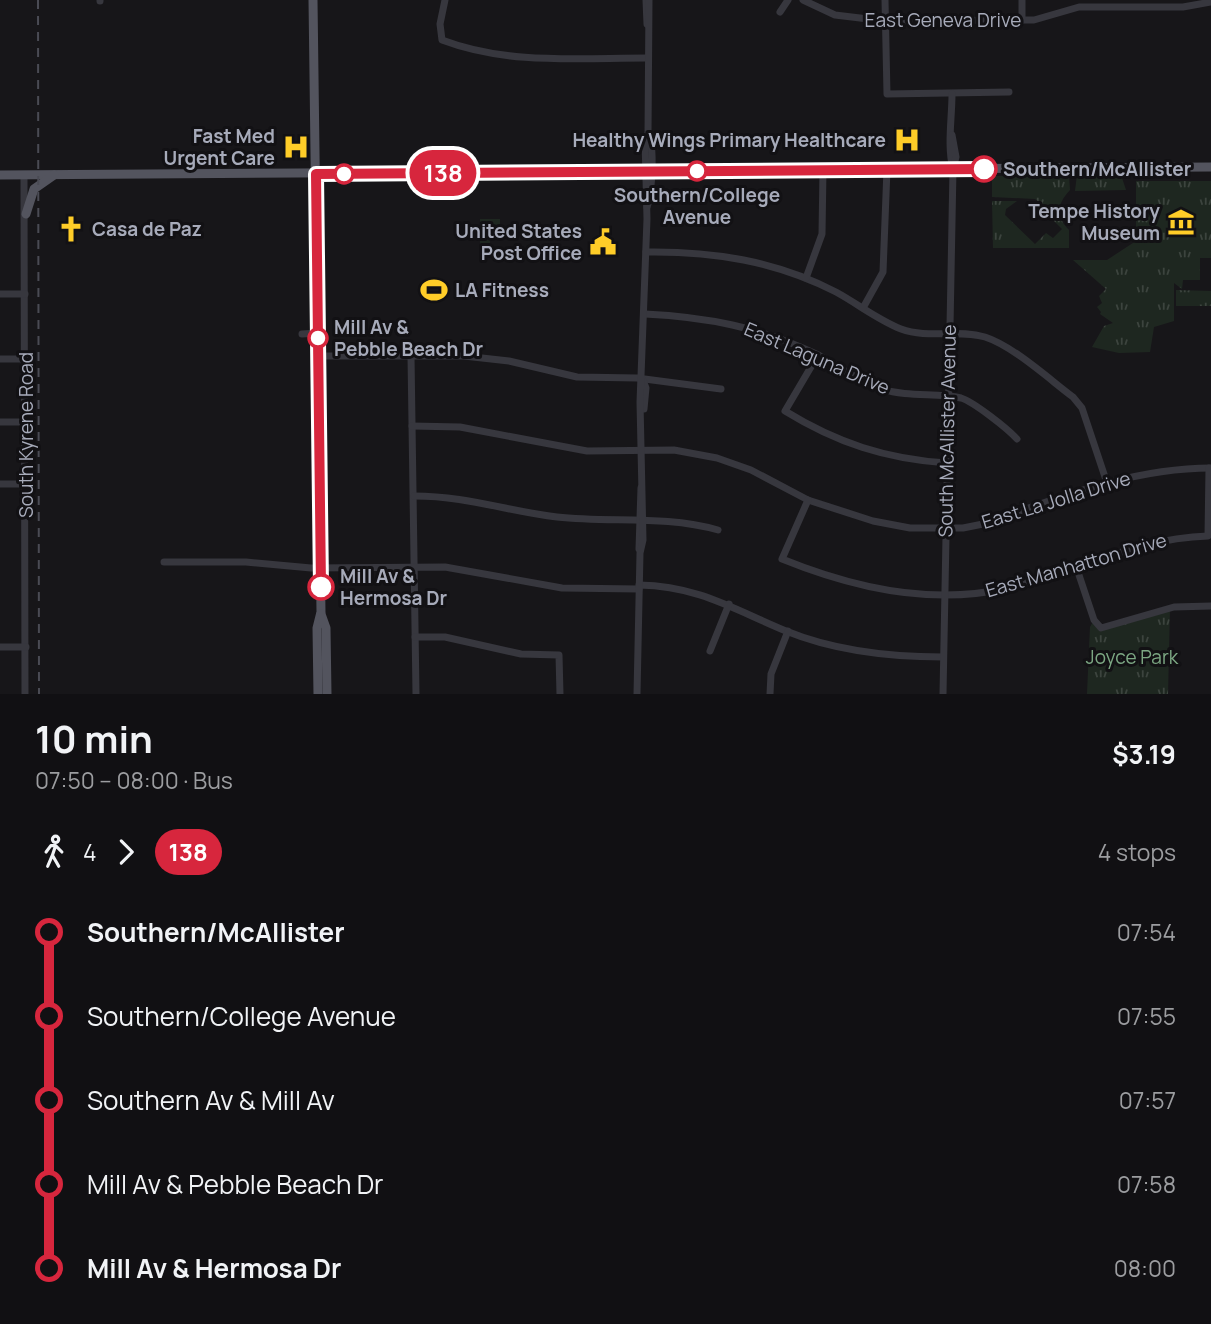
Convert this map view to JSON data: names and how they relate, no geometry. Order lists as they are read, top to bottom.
{
  "streets": {
    "street": [
      "East Geneva Drive",
      "East Laguna Drive",
      "South McAllister Avenue",
      "South Kyrene Road",
      "East La Jolla Drive",
      "East Manhatton Drive"
    ]
  },
  "crossings": [
    ["East Laguna Drive", "South McAllister Avenue"],
    ["South McAllister Avenue", "East La Jolla Drive"],
    ["South McAllister Avenue", "East Manhatton Drive"],
    ["East La Jolla Drive", "East Manhatton Drive"]
  ],
  "parks": ["Joyce Park"],
  "places": {
    "hospital": ["Healthy Wings Primary Healthcare", "Fast Med Urgent Care"],
    "other": [
      "Southern/McAllister",
      "Southern/College Avenue",
      "Mill Av & Pebble Beach Dr",
      "Mill Av & Hermosa Dr"
    ],
    "museum": ["Tempe History Museum"],
    "church": ["Casa de Paz"],
    "public building": ["United States Post Office"],
    "sports": ["LA Fitness"]
  },
  "lines": ["bus line 138"],
  "page": {
    "on_map": "138",
    "heading": ["10 min", "07:50 – 08:00 · Bus", "$3.19"],
    "legs": ["4", "138", "4 stops"],
    "list": [
      {
        "name": "Southern/McAllister",
        "value": "07:54"
      },
      {
        "name": "Southern/College Avenue",
        "value": "07:55"
      },
      {
        "name": "Southern Av & Mill Av",
        "value": "07:57"
      },
      {
        "name": "Mill Av & Pebble Beach Dr",
        "value": "07:58"
      },
      {
        "name": "Mill Av & Hermosa Dr",
        "value": "08:00"
      }
    ]
  }
}
